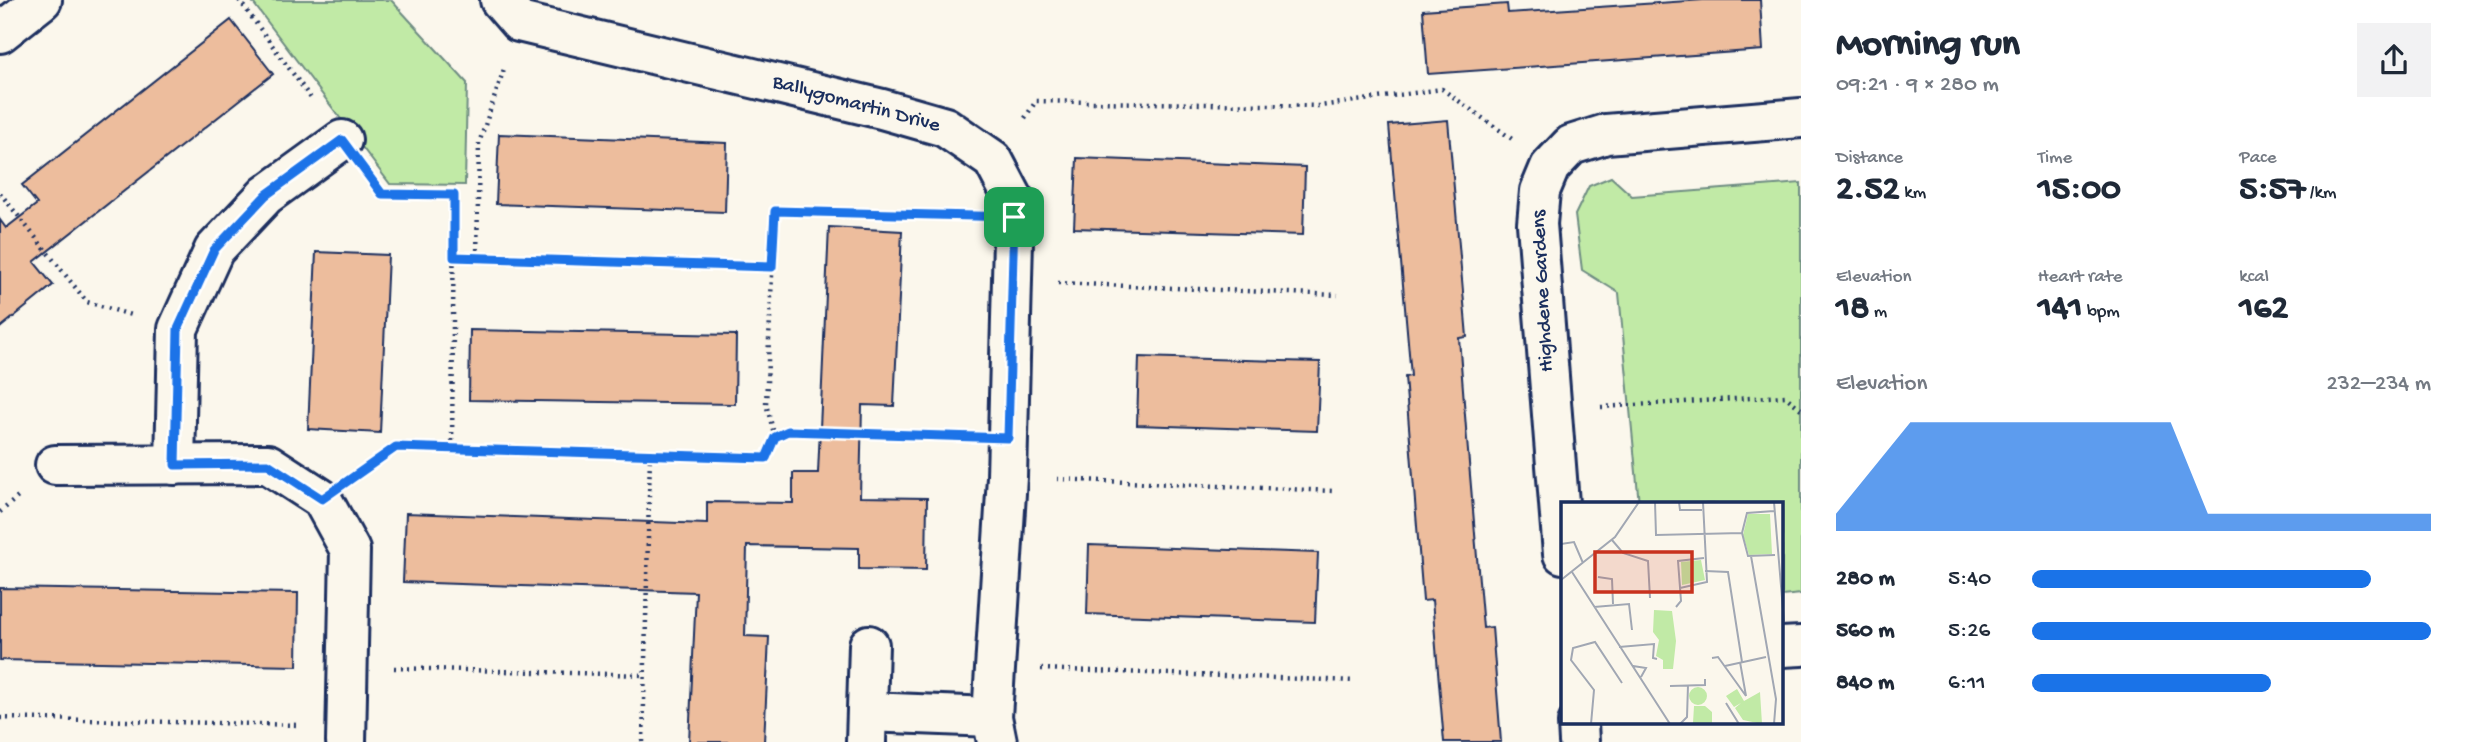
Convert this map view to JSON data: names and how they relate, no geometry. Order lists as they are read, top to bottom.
{
  "streets": {
    "street": ["Ballygomartin Drive", "Highdene Gardens"]
  },
  "page": {
    "heading": ["Morning run", "09:21 · 9 × 280 m"],
    "stats": [
      ["Distance", "2.52 km"],
      ["Time", "15:00"],
      ["Pace", "5:57 /km"],
      ["Elevation", "18 m"],
      ["Heart rate", "141 bpm"],
      ["kcal", "162"]
    ],
    "chart": ["Elevation", "232–234 m"],
    "list": [
      {
        "name": "280 m",
        "note": "5:40"
      },
      {
        "name": "560 m",
        "note": "5:26"
      },
      {
        "name": "840 m",
        "note": "6:11"
      }
    ]
  }
}
